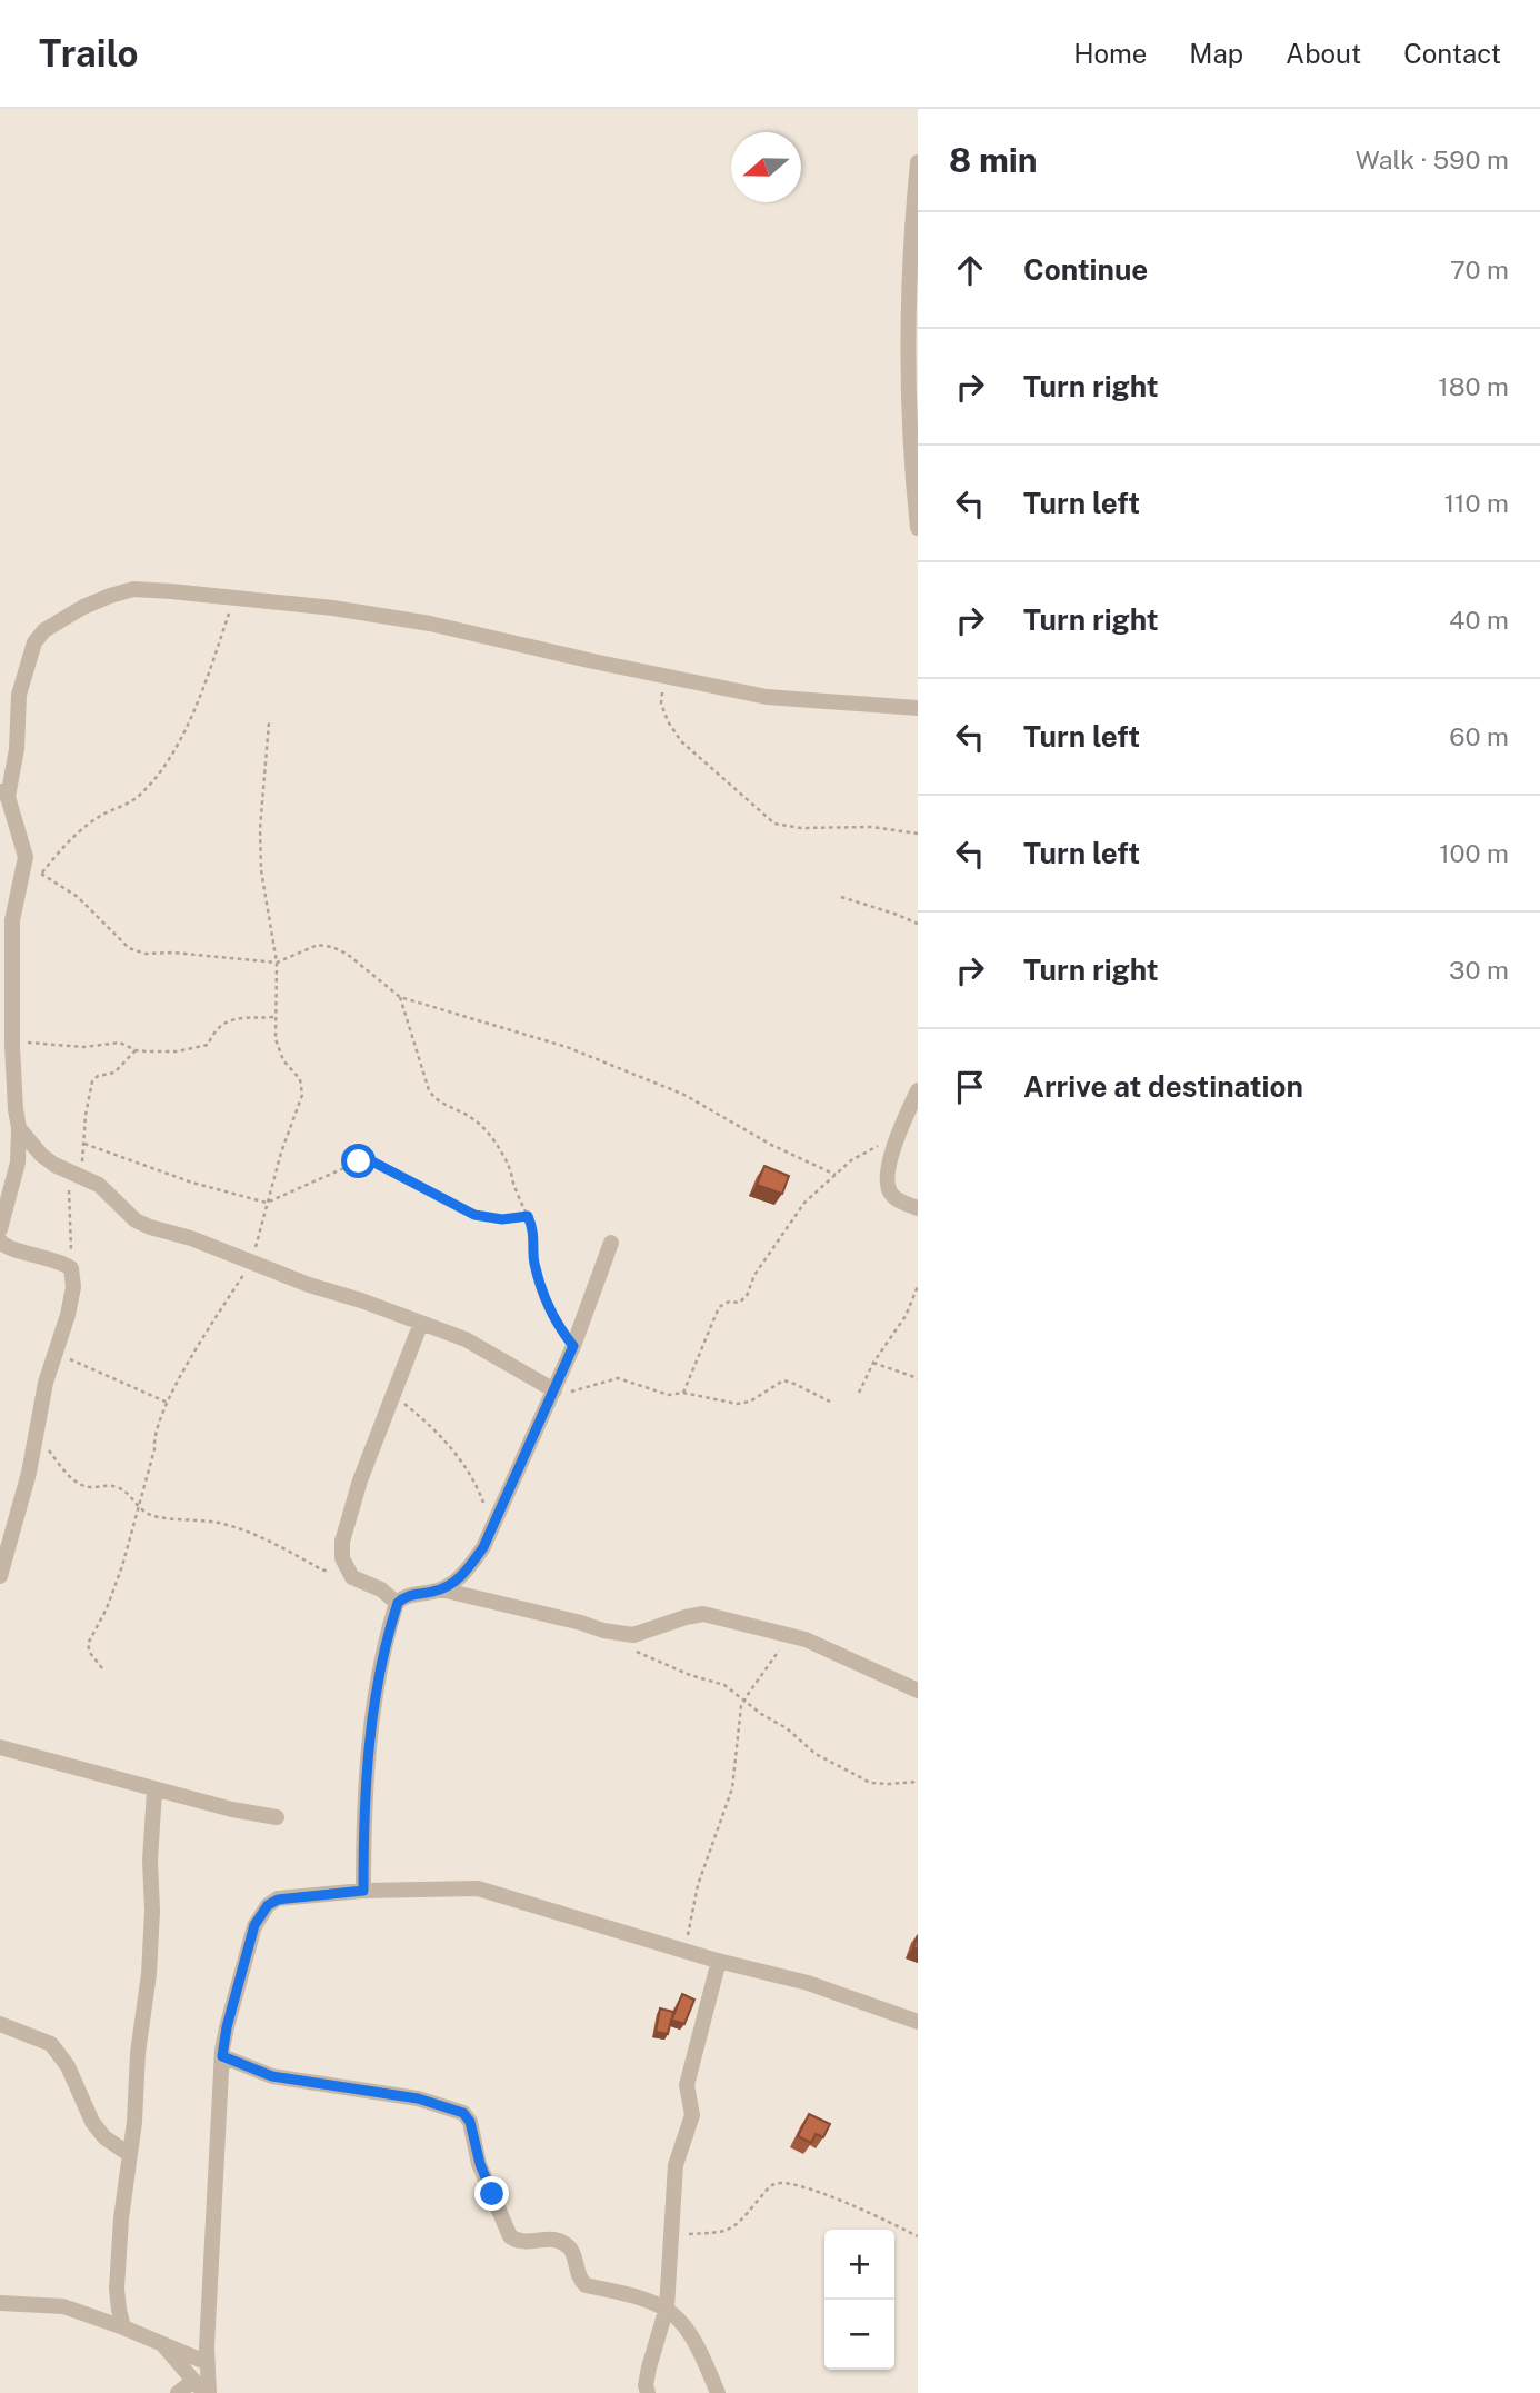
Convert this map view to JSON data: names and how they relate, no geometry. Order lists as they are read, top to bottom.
{
  "north": "left",
  "page": {
    "header": "Trailo",
    "nav": [
      "Home",
      "Map",
      "About",
      "Contact"
    ],
    "heading": ["8 min", "Walk · 590 m"],
    "list": [
      ["Continue", "70 m"],
      ["Turn right", "180 m"],
      ["Turn left", "110 m"],
      ["Turn right", "40 m"],
      ["Turn left", "60 m"],
      ["Turn left", "100 m"],
      ["Turn right", "30 m"],
      "Arrive at destination"
    ],
    "map_buttons": ["+", "−"]
  }
}
